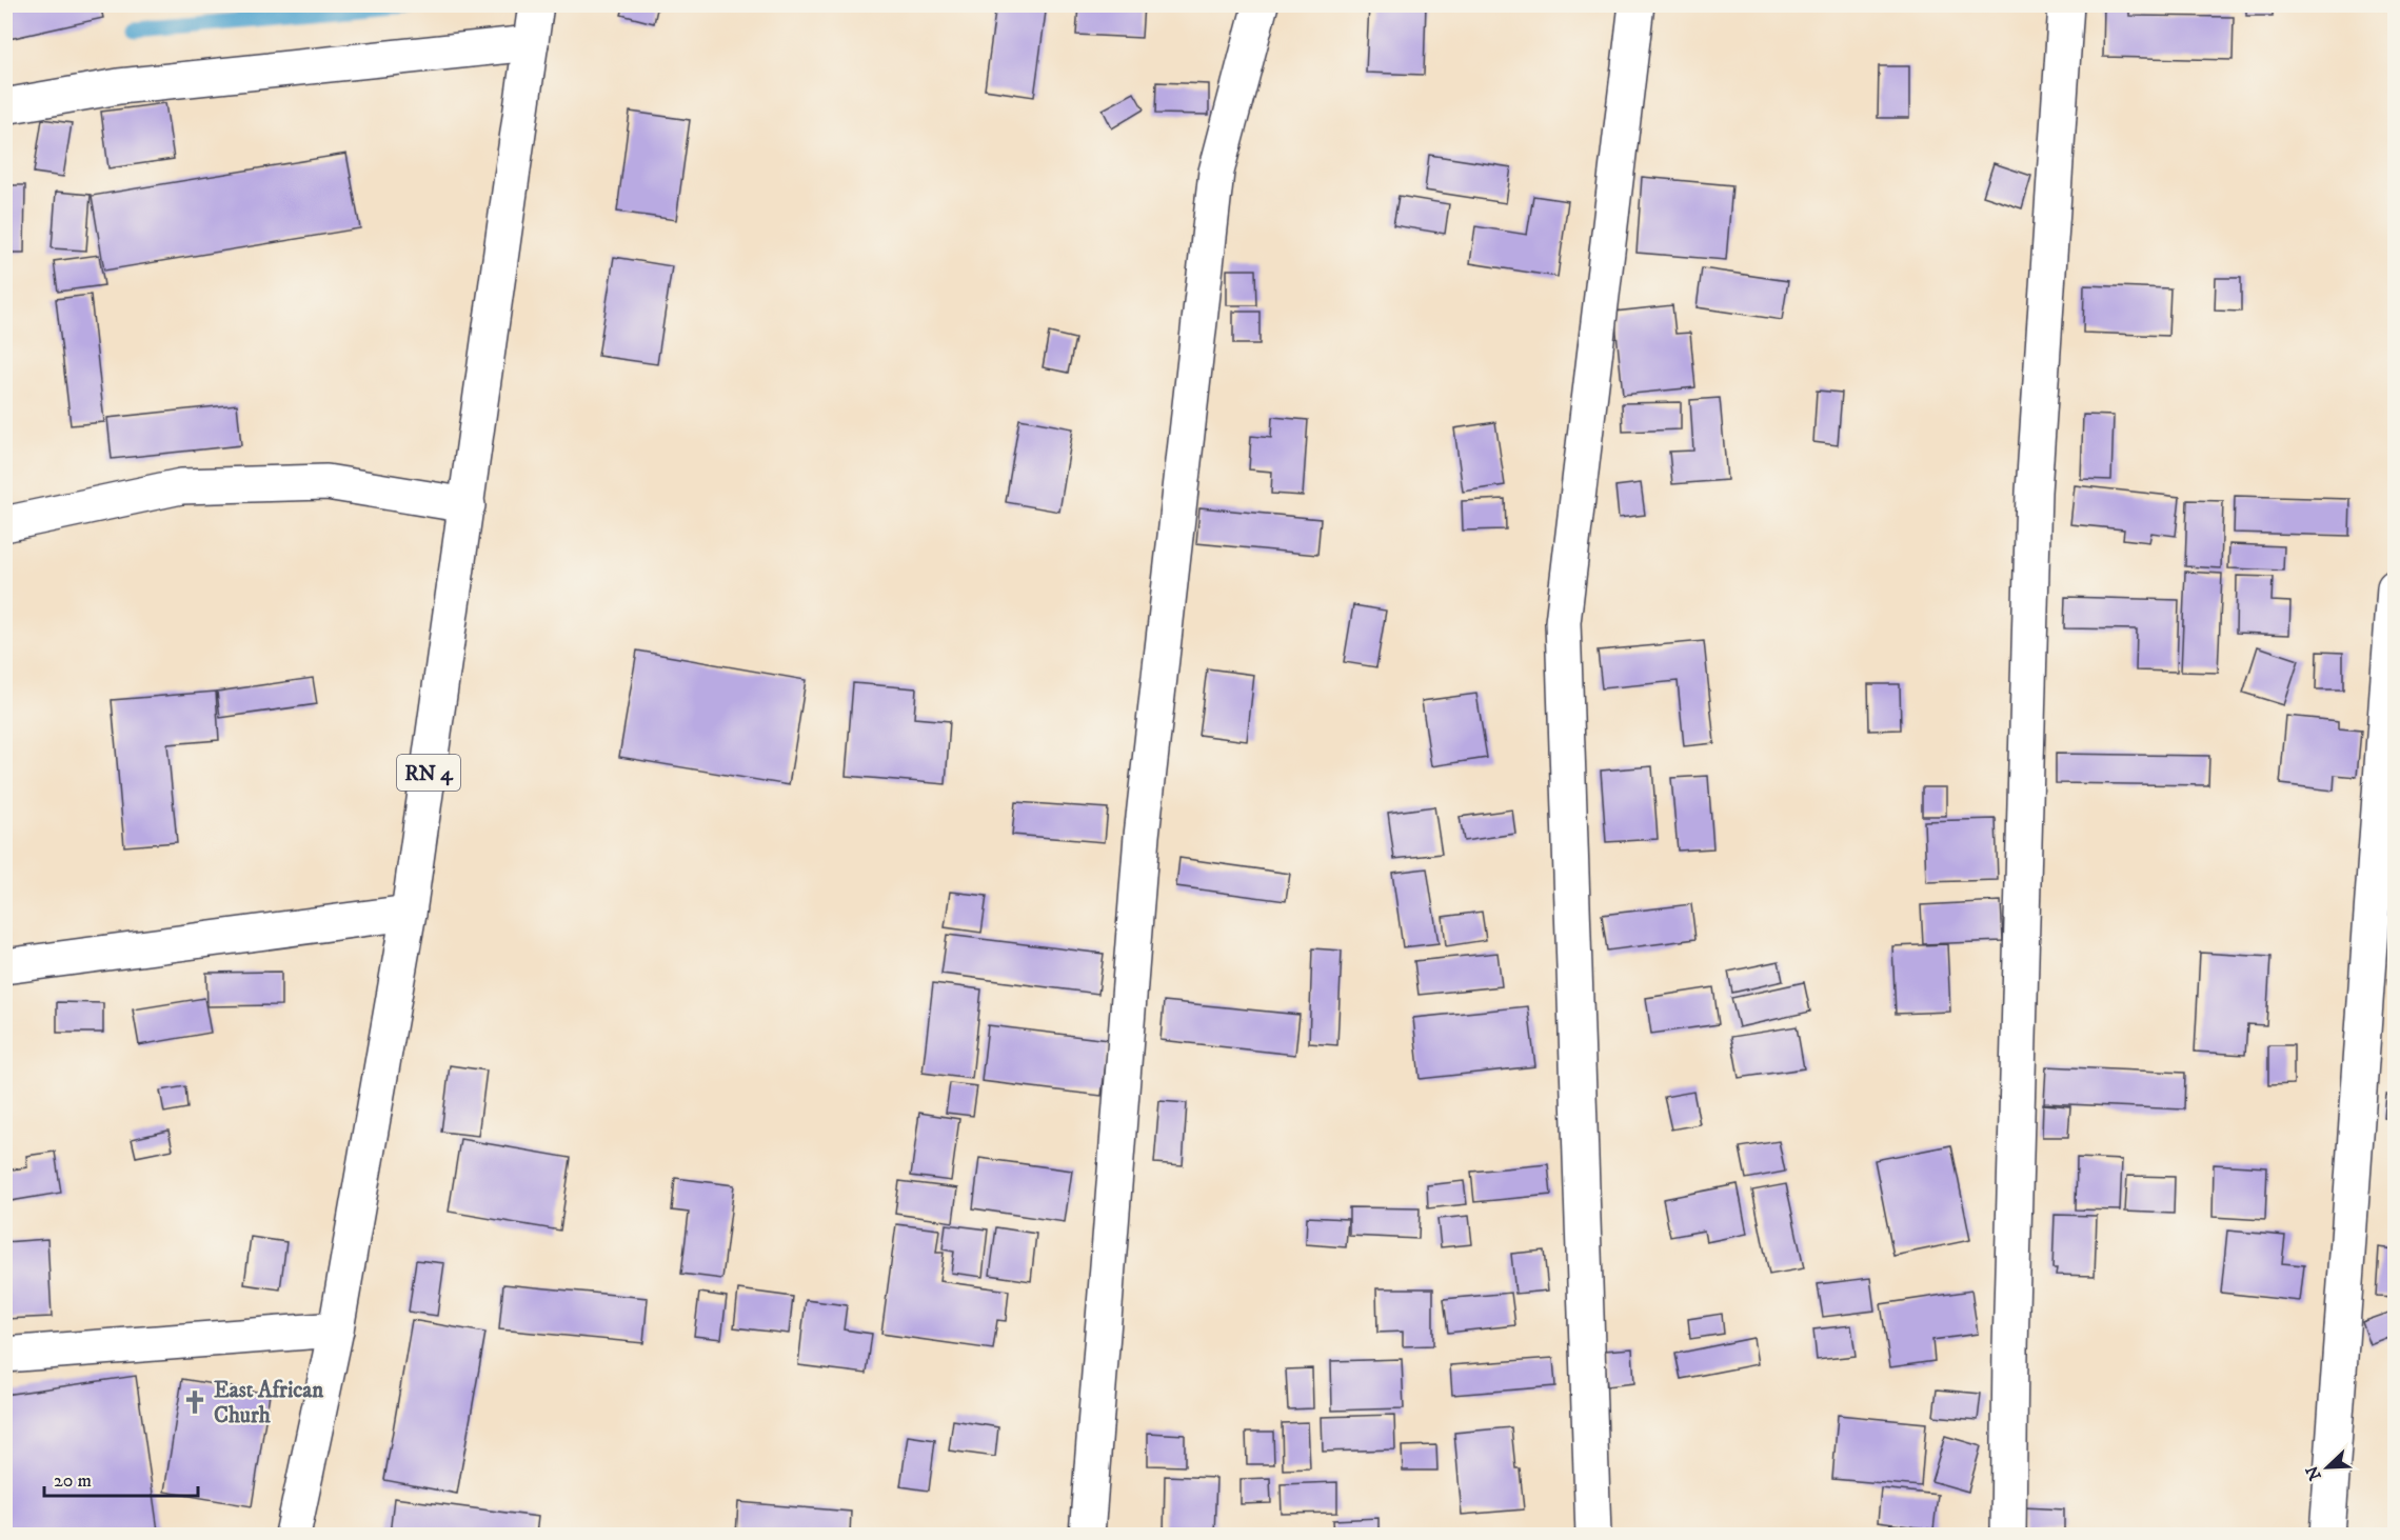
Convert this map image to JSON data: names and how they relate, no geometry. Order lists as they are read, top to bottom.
{
  "streets": {
    "street": ["RN 4"]
  },
  "places": {
    "church": ["East African Churh"]
  },
  "scale_bar": "20 m",
  "north": "bottom left"
}
